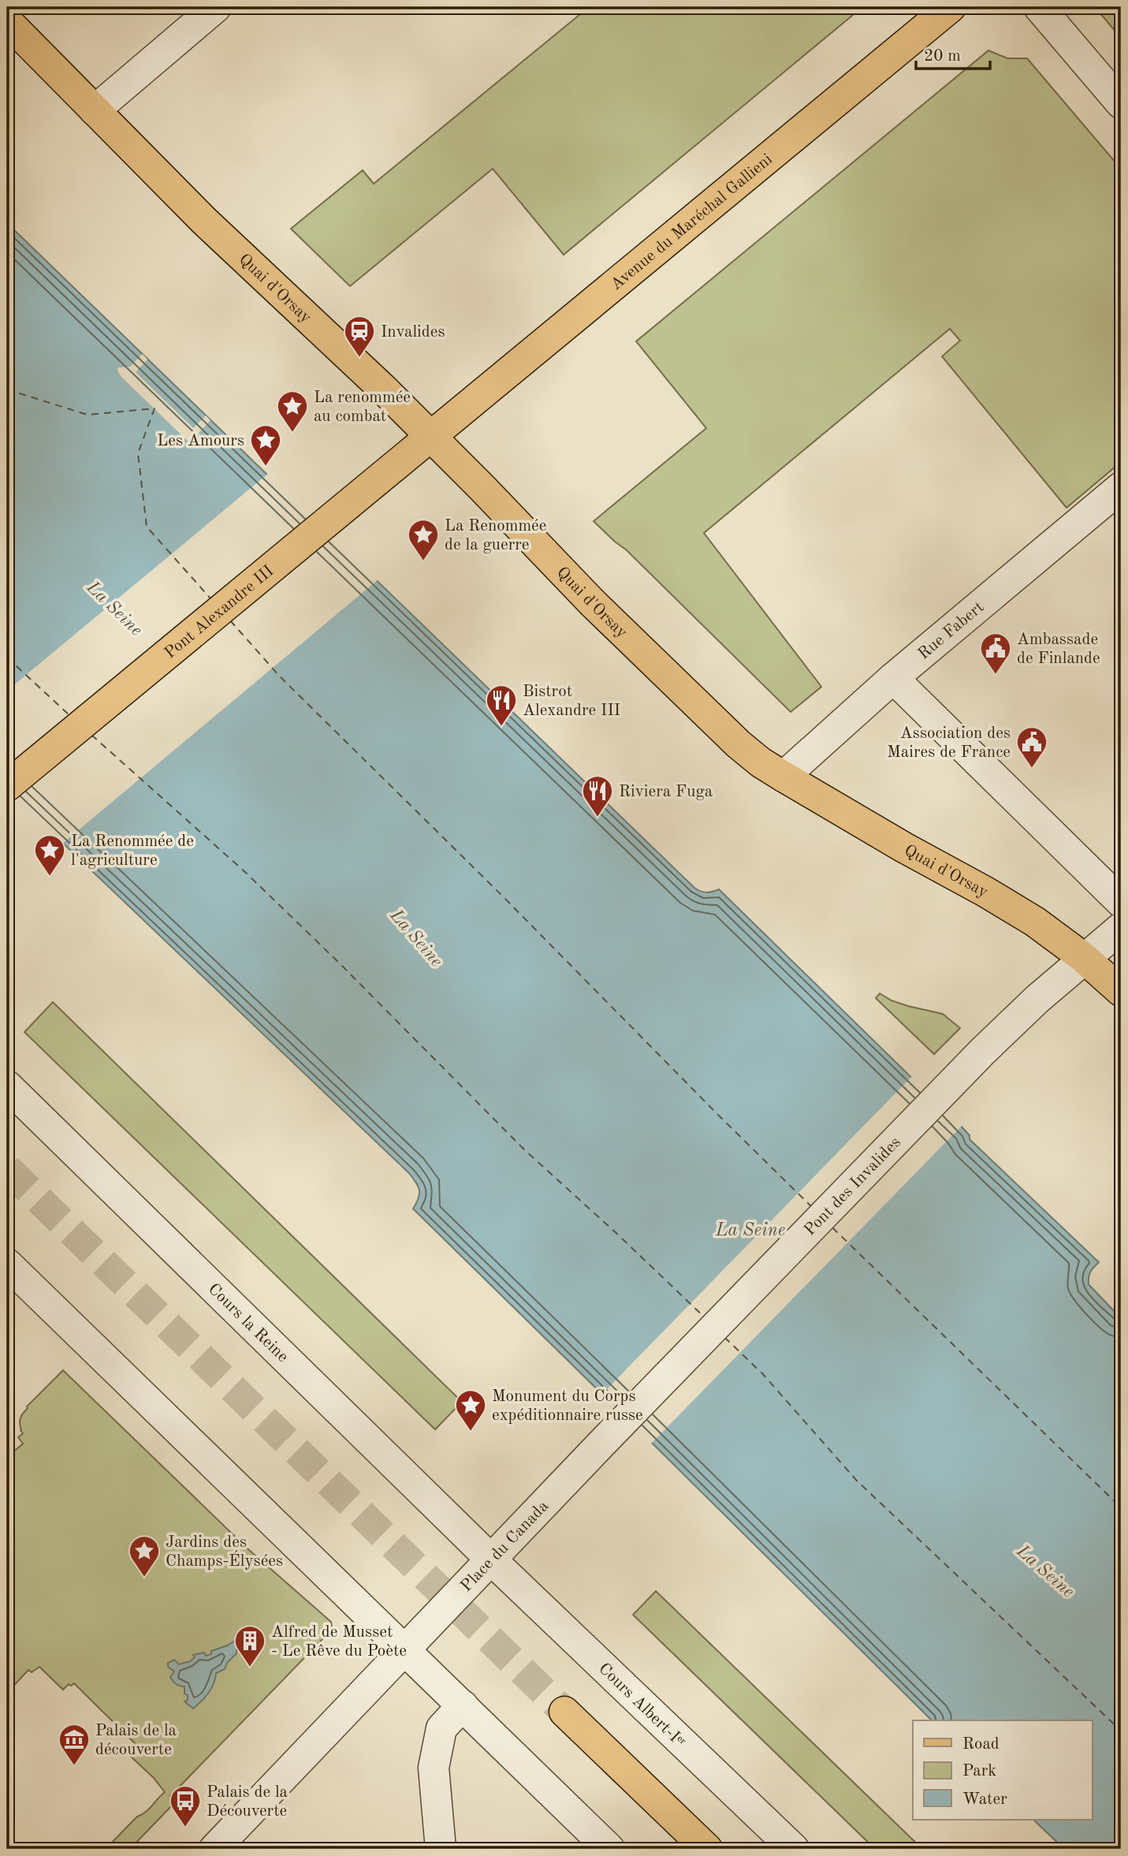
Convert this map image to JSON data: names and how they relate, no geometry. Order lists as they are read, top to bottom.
{
  "streets": {
    "main road": ["Avenue du Maréchal Gallieni", "Quai d'Orsay", "Pont Alexandre III"],
    "street": [
      "Rue Fabert",
      "Pont des Invalides",
      "Cours la Reine",
      "Place du Canada",
      "Cours Albert-Iᵉʳ"
    ]
  },
  "crossings": [
    ["Avenue du Maréchal Gallieni", "Quai d'Orsay"],
    ["Avenue du Maréchal Gallieni", "Pont Alexandre III"],
    ["Quai d'Orsay", "Pont Alexandre III"],
    ["Quai d'Orsay", "Rue Fabert"],
    ["Quai d'Orsay", "Pont des Invalides"],
    ["Pont des Invalides", "Place du Canada"],
    ["Cours la Reine", "Place du Canada"],
    ["Cours la Reine", "Cours Albert-Iᵉʳ"],
    ["Place du Canada", "Cours Albert-Iᵉʳ"]
  ],
  "water": ["La Seine"],
  "places": {
    "station": ["Invalides"],
    "place": [
      "La renommée au combat",
      "Les Amours",
      "La Renommée de la guerre",
      "La Renommée de l'agriculture",
      "Monument du Corps expéditionnaire russe",
      "Jardins des Champs-Élysées"
    ],
    "public building": ["Ambassade de Finlande", "Association des Maires de France"],
    "restaurant": ["Bistrot Alexandre III", "Riviera Fuga"],
    "building": ["Alfred de Musset - Le Rêve du Poète"],
    "museum": ["Palais de la découverte"],
    "bus stop": ["Palais de la Découverte"]
  },
  "legend": ["Road", "Park", "Water"],
  "scale_bar": "20 m"
}
